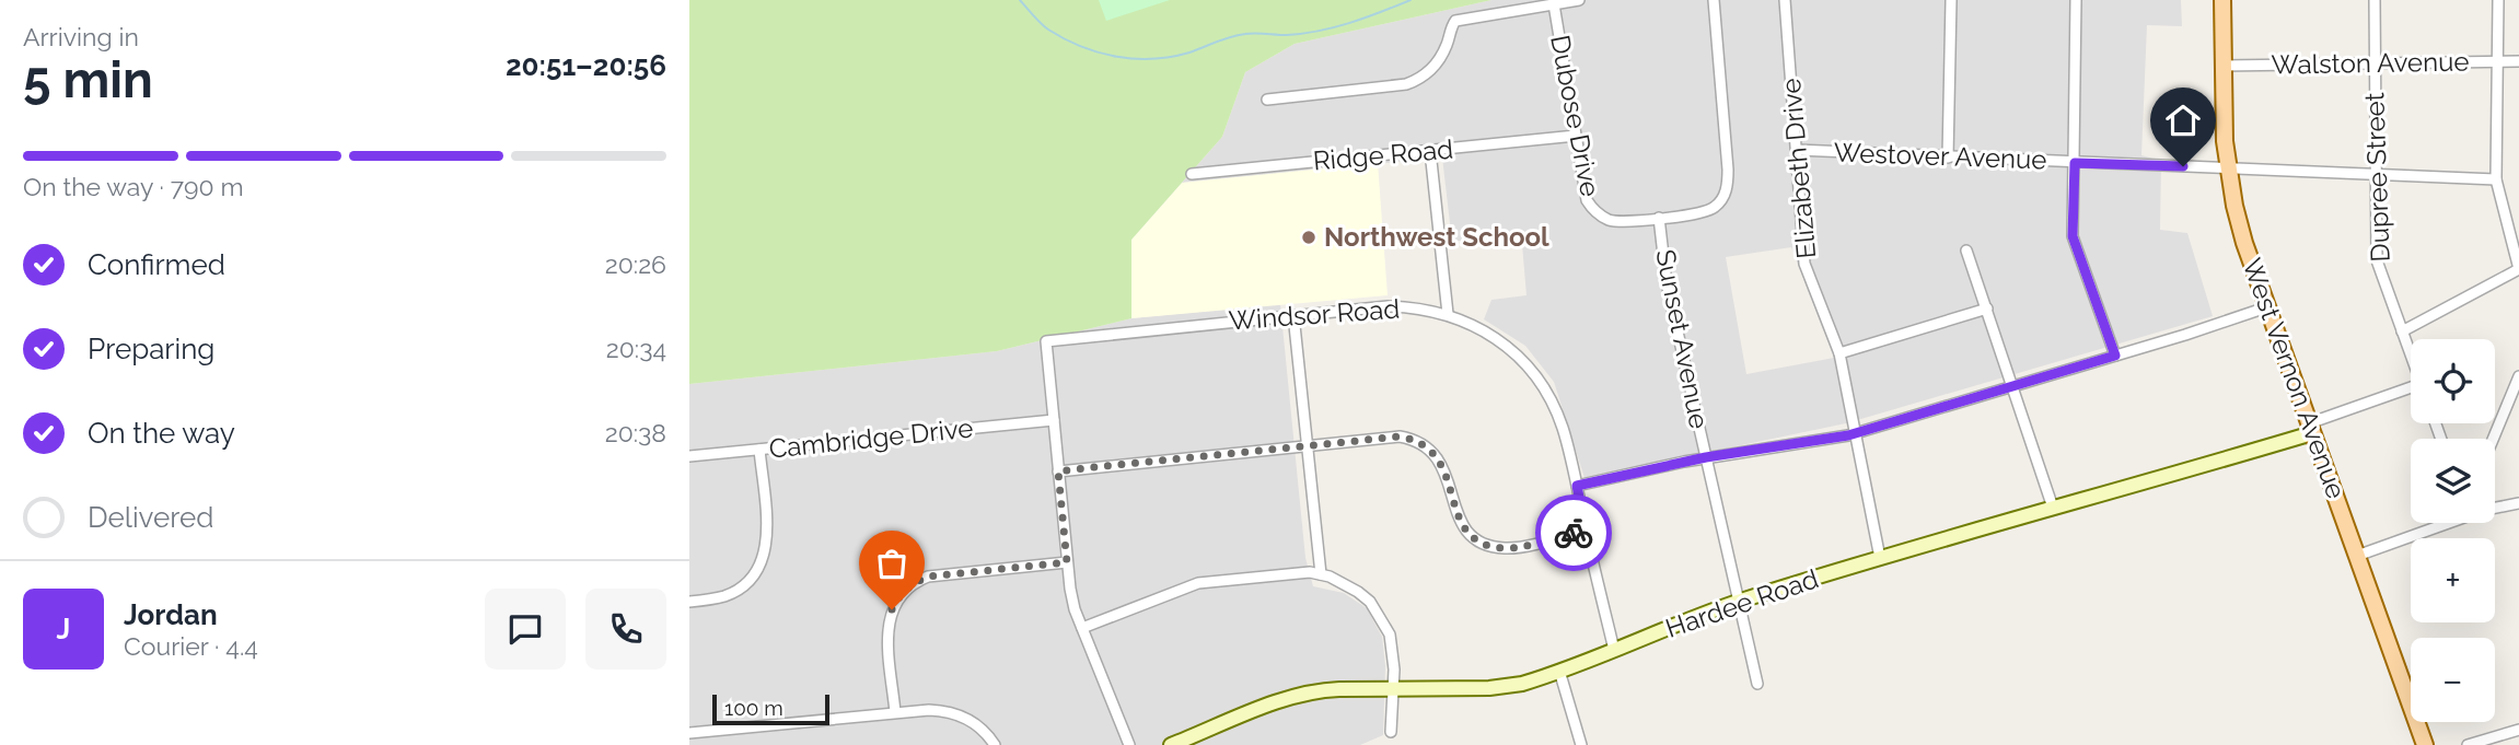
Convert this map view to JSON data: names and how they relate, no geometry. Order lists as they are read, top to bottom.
{
  "streets": {
    "main road": ["West Vernon Avenue"],
    "street": [
      "Walston Avenue",
      "Dubose Drive",
      "Ridge Road",
      "Westover Avenue",
      "Elizabeth Drive",
      "Dupree Street",
      "Windsor Road",
      "Sunset Avenue",
      "Cambridge Drive",
      "Hardee Road"
    ]
  },
  "crossings": [
    ["Walston Avenue", "Dupree Street"],
    ["Walston Avenue", "West Vernon Avenue"],
    ["Dubose Drive", "Ridge Road"],
    ["Dubose Drive", "Sunset Avenue"],
    ["Westover Avenue", "Elizabeth Drive"],
    ["Westover Avenue", "Dupree Street"],
    ["Westover Avenue", "West Vernon Avenue"],
    ["Elizabeth Drive", "Hardee Road"],
    ["Windsor Road", "Cambridge Drive"],
    ["Windsor Road", "Hardee Road"],
    ["Sunset Avenue", "Hardee Road"],
    ["West Vernon Avenue", "Hardee Road"]
  ],
  "places": ["Northwest School"],
  "scale_bar": "100 m",
  "page": {
    "heading": ["5 min", "Arriving in", "20:51–20:56"],
    "panel": ["Jordan", "Courier · 4.4"],
    "bar": "On the way · 790 m",
    "list": [
      ["Confirmed", "20:26"],
      ["Preparing", "20:34"],
      ["On the way", "20:38"],
      "Delivered"
    ],
    "map_buttons": ["+", "−"],
    "round": "J",
    "scale": "100 m"
  }
}
